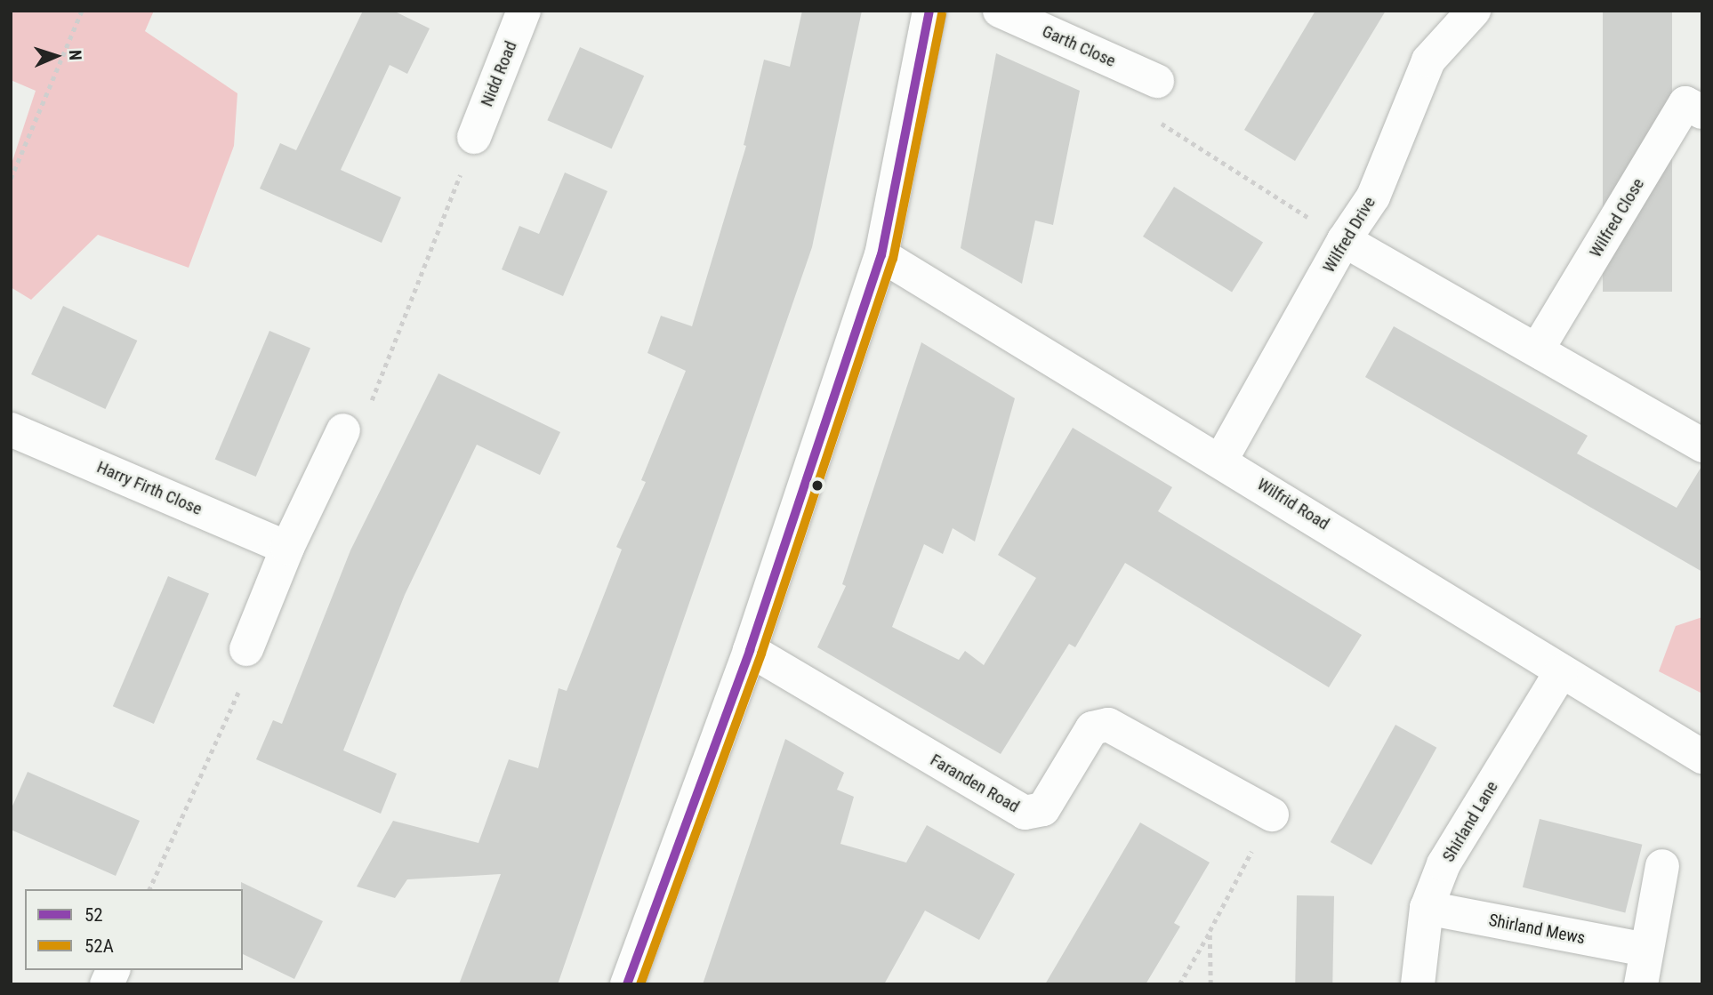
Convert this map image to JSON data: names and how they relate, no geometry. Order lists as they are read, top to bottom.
{
  "streets": {
    "street": [
      "Garth Close",
      "Nidd Road",
      "Wilfred Close",
      "Wilfred Drive",
      "Harry Firth Close",
      "Wilfrid Road",
      "Faranden Road",
      "Shirland Lane",
      "Shirland Mews"
    ]
  },
  "crossings": [
    ["Wilfred Drive", "Wilfrid Road"],
    ["Wilfrid Road", "Shirland Lane"],
    ["Shirland Lane", "Shirland Mews"]
  ],
  "lines": ["transit line 52", "transit line 52A"],
  "legend": ["52", "52A"],
  "north": "right"
}
